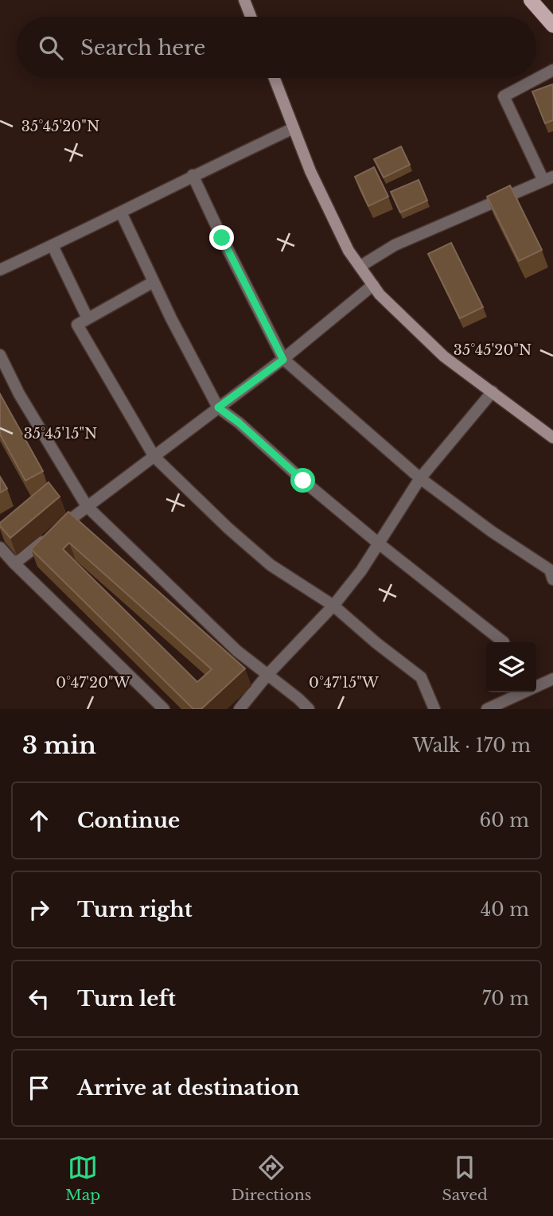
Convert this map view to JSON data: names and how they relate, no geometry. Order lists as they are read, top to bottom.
{
  "page": {
    "search": "Search here",
    "heading": ["3 min", "Walk · 170 m"],
    "list": [
      ["Continue", "60 m"],
      ["Turn right", "40 m"],
      ["Turn left", "70 m"],
      "Arrive at destination"
    ],
    "nav": ["Map", "Directions", "Saved"]
  },
  "coordinates": [
    "35°45'20\"N",
    "35°45'15\"N",
    "0°47'20\"W",
    "0°47'15\"W"
  ]
}
